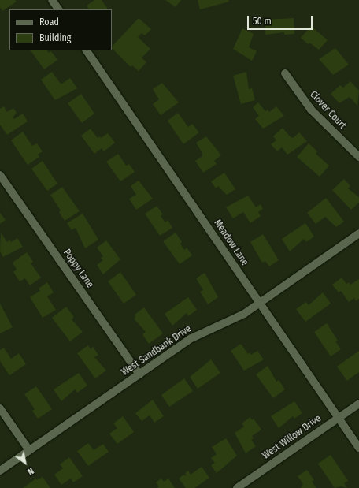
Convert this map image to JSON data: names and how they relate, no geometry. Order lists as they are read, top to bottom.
{
  "streets": {
    "street": [
      "Clover Court",
      "Meadow Lane",
      "Poppy Lane",
      "West Sandbank Drive",
      "West Willow Drive"
    ]
  },
  "crossings": [
    ["Meadow Lane", "West Sandbank Drive"],
    ["Meadow Lane", "West Willow Drive"],
    ["Poppy Lane", "West Sandbank Drive"]
  ],
  "legend": ["Road", "Building"],
  "scale_bar": "50 m",
  "north": "bottom right"
}
